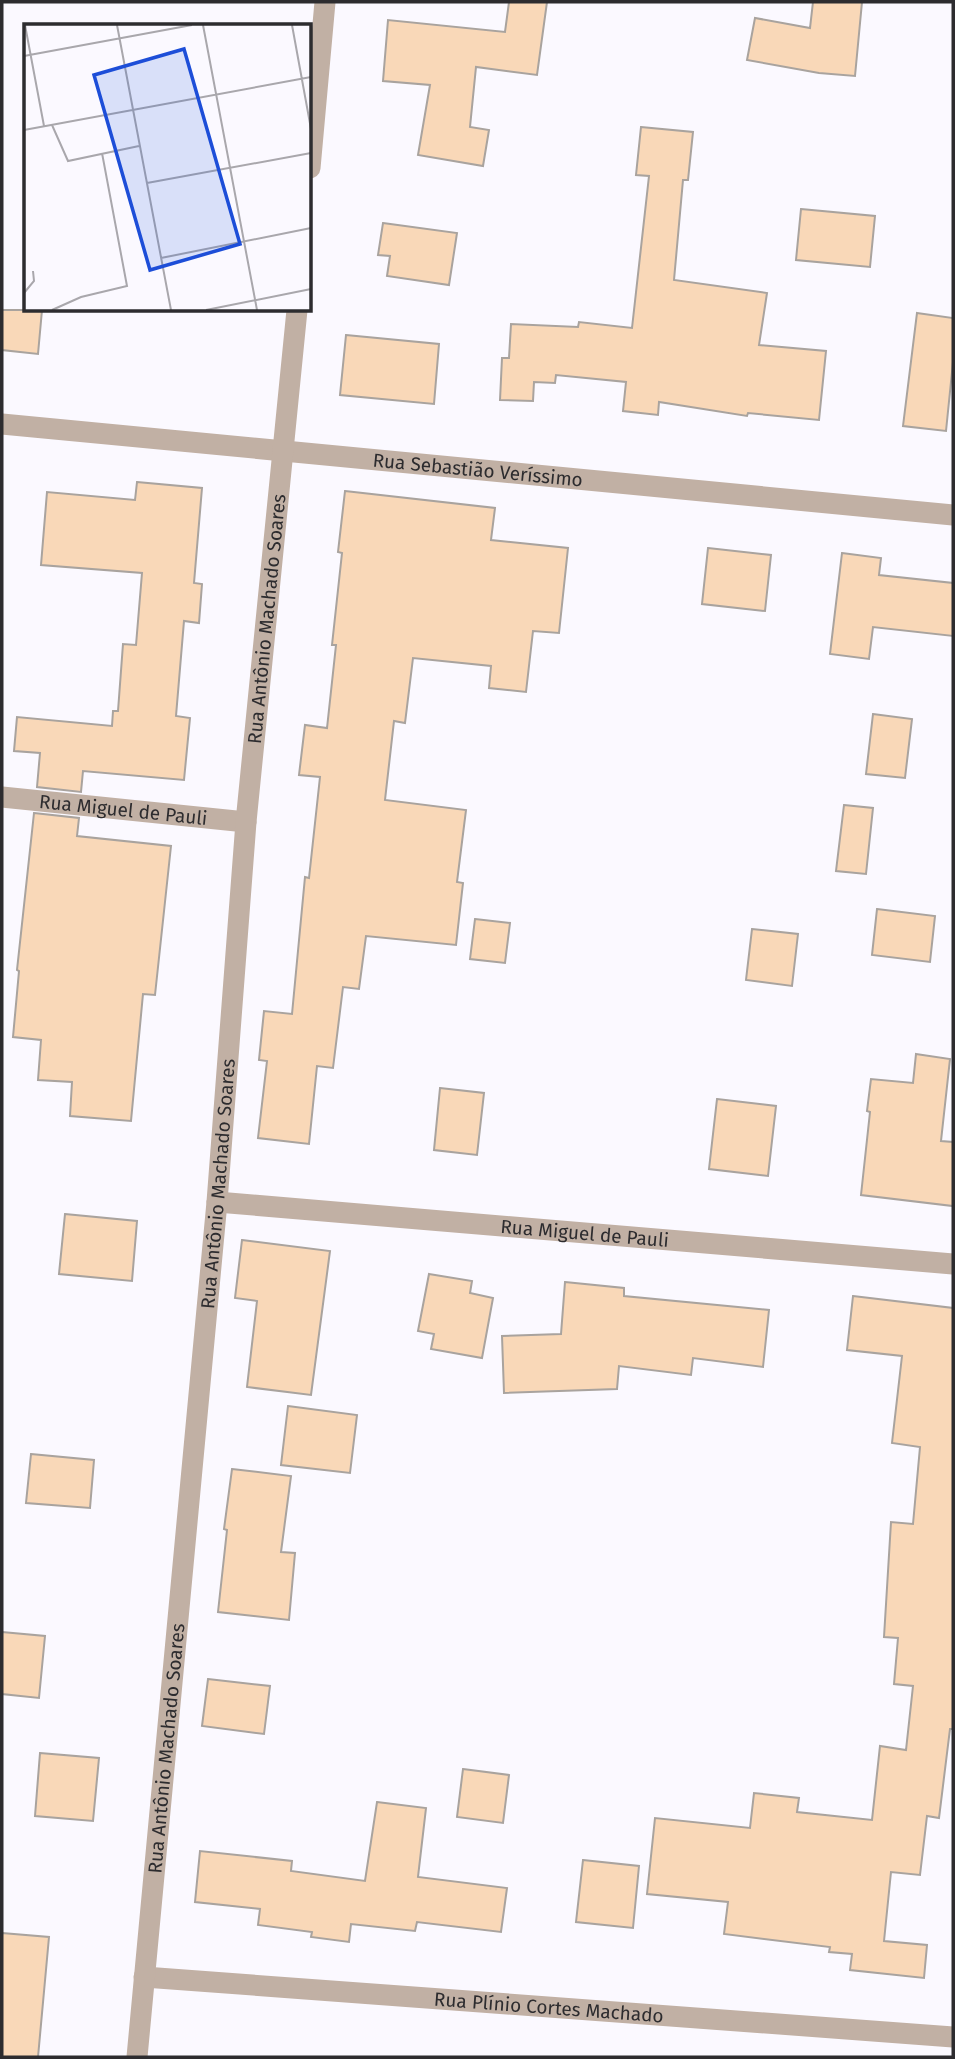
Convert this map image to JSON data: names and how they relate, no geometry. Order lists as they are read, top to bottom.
{
  "streets": {
    "street": [
      "Rua Sebastião Veríssimo",
      "Rua Antônio Machado Soares",
      "Rua Miguel de Pauli",
      "Rua Plínio Cortes Machado"
    ]
  },
  "crossings": [
    ["Rua Sebastião Veríssimo", "Rua Antônio Machado Soares"],
    ["Rua Antônio Machado Soares", "Rua Miguel de Pauli"],
    ["Rua Antônio Machado Soares", "Rua Plínio Cortes Machado"]
  ]
}
